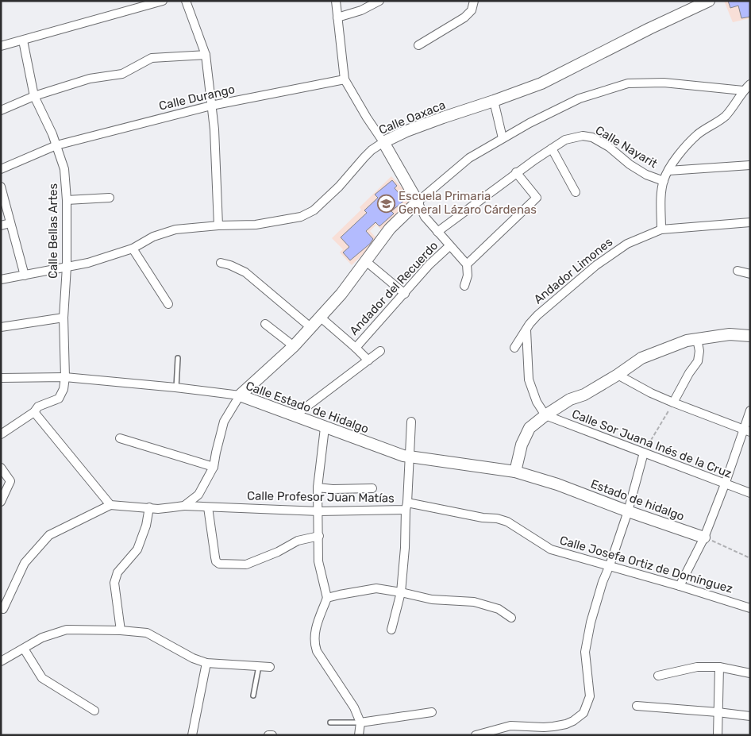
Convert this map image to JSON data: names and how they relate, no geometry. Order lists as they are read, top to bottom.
{
  "streets": {
    "street": [
      "Calle Durango",
      "Calle Oaxaca",
      "Calle Nayarit",
      "Calle Bellas Artes",
      "Andador Limones",
      "Andador del Recuerdo",
      "Calle Estado de Hidalgo",
      "Calle Sor Juana Inés de la Cruz",
      "Calle Profesor Juan Matías",
      "Estado de hidalgo",
      "Calle Josefa Ortiz de Domínguez"
    ]
  },
  "crossings": [
    ["Calle Durango", "Calle Bellas Artes"],
    ["Calle Oaxaca", "Calle Bellas Artes"],
    ["Calle Bellas Artes", "Calle Estado de Hidalgo"],
    ["Calle Estado de Hidalgo", "Estado de hidalgo"],
    ["Calle Profesor Juan Matías", "Calle Josefa Ortiz de Domínguez"]
  ],
  "places": {
    "school or university": ["Escuela Primaria General Lázaro Cárdenas"]
  }
}
